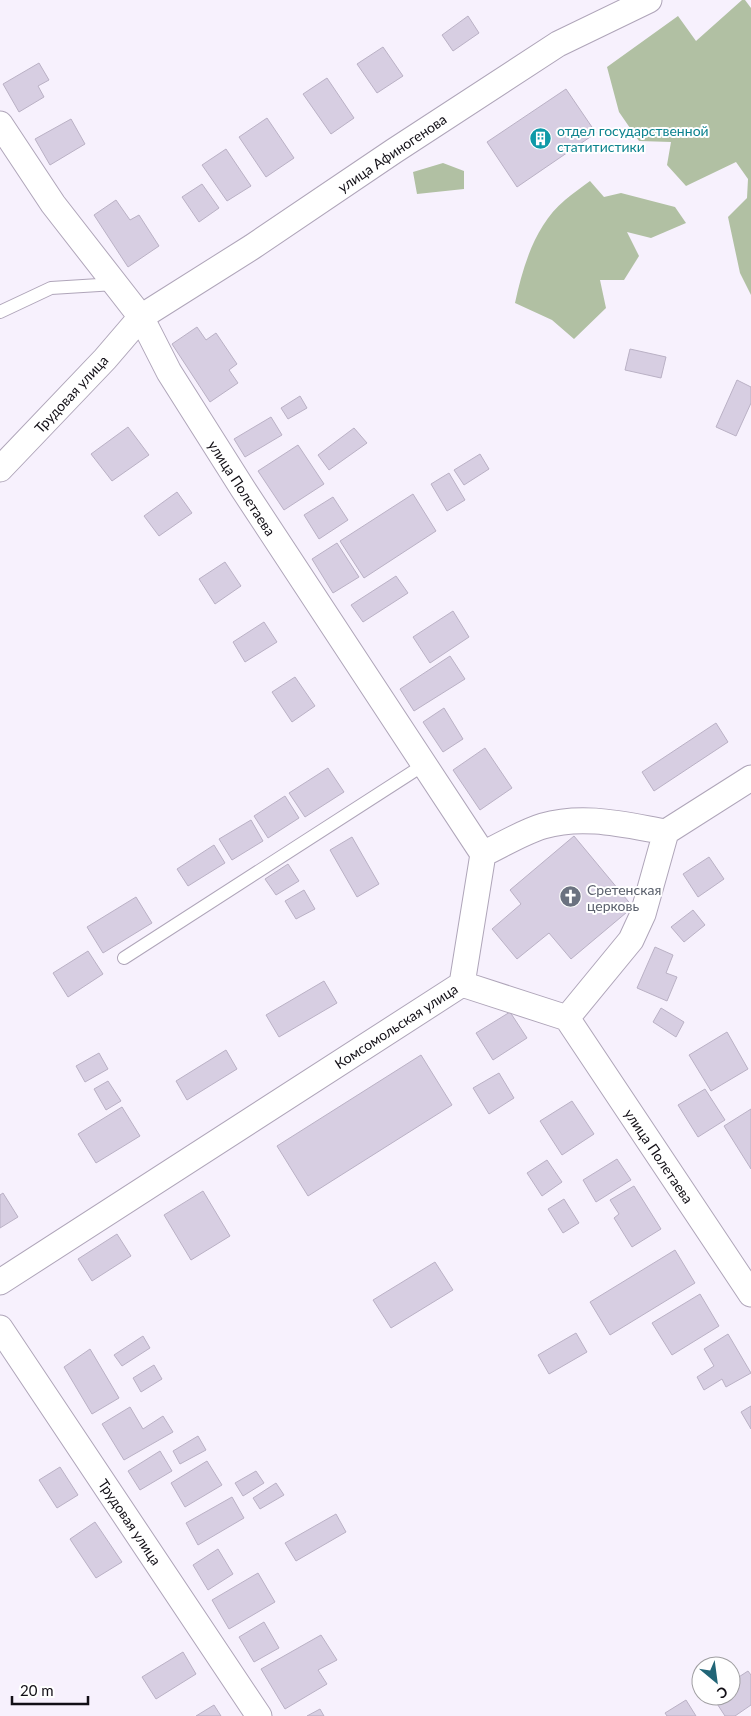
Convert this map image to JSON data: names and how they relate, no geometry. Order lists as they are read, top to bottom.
{
  "streets": {
    "street": [
      "улица Афиногенова",
      "Трудовая улица",
      "улица Полетаева",
      "Комсомольская улица"
    ]
  },
  "crossings": [
    ["улица Афиногенова", "Трудовая улица"],
    ["улица Афиногенова", "улица Полетаева"],
    ["Трудовая улица", "улица Полетаева"],
    ["улица Полетаева", "Комсомольская улица"]
  ],
  "places": {
    "building": ["отдел государственной статитистики"],
    "church": ["Сретенская церковь"]
  },
  "scale_bar": "20 m",
  "north": "bottom right"
}
